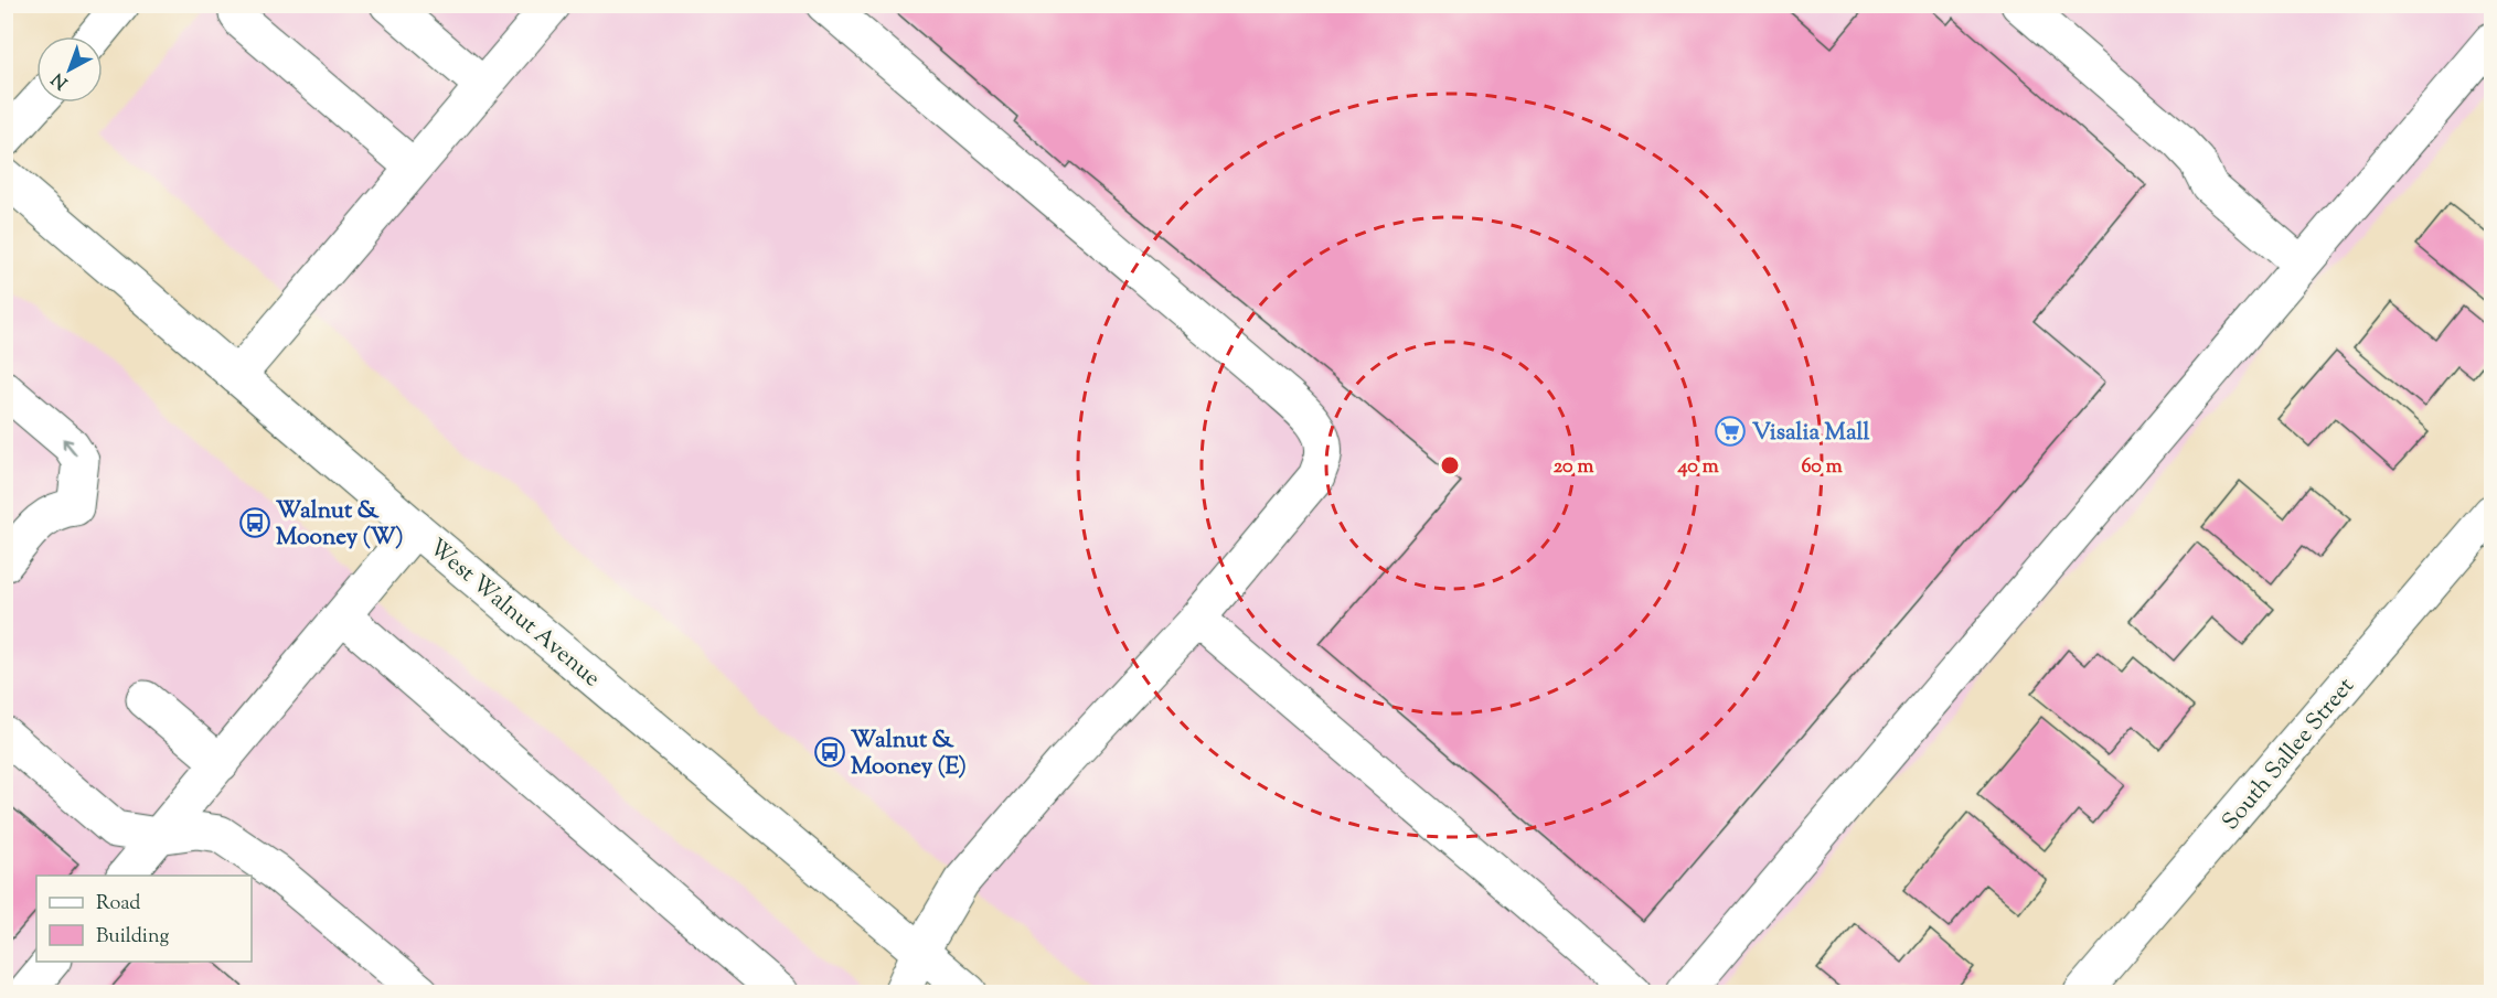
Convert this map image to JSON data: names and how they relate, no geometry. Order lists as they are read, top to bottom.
{
  "streets": {
    "main road": ["West Walnut Avenue", "South Sallee Street"]
  },
  "places": {
    "supermarket": ["Visalia Mall"],
    "bus stop": ["Walnut & Mooney (W)", "Walnut & Mooney (E)"]
  },
  "legend": ["Road", "Building"],
  "north": "bottom left",
  "rings": ["20 m", "40 m", "60 m"]
}
